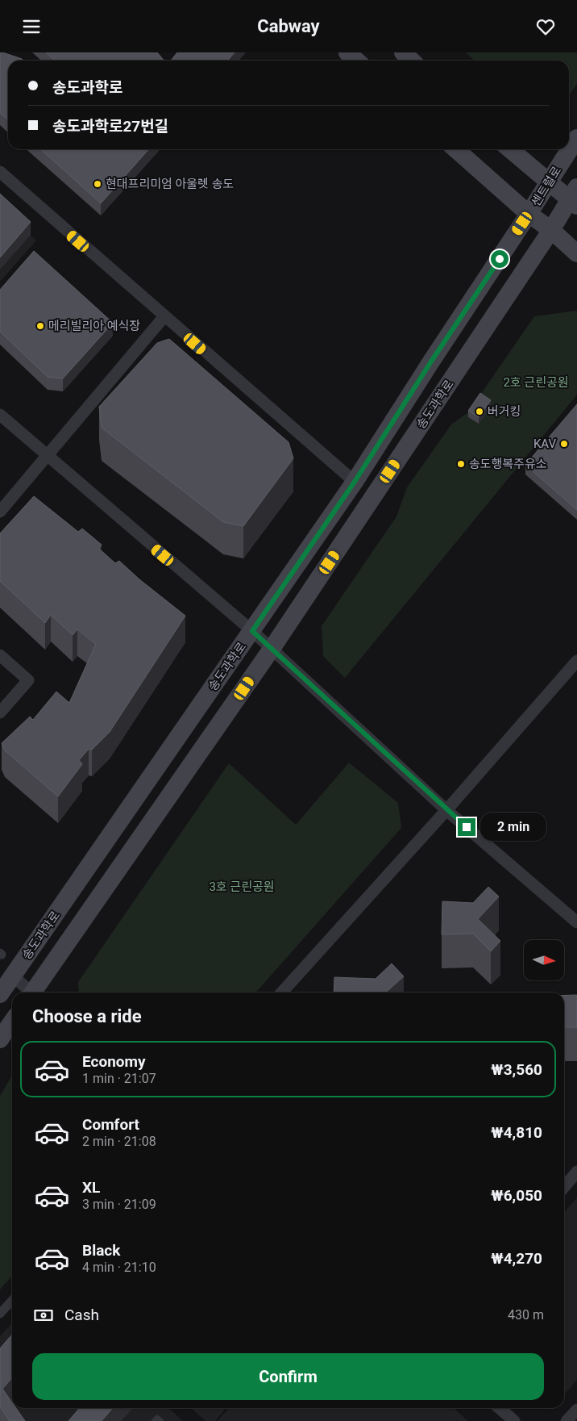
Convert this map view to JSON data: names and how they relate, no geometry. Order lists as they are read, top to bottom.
{
  "streets": {
    "main road": ["센트럴로", "송도과학로"]
  },
  "crossings": [
    ["센트럴로", "송도과학로"]
  ],
  "parks": ["2호 근린공원", "3호 근린공원"],
  "places": [
    "현대프리미엄 아울렛 송도",
    "메리빌리아 예식장",
    "버거킹",
    "KAV",
    "송도행복주유소"
  ],
  "north": "right",
  "page": {
    "header": "Cabway",
    "banner": ["송도과학로", "송도과학로27번길"],
    "bubble": "2 min",
    "heading": "Choose a ride",
    "list": [
      {
        "name": "Economy",
        "note": "1 min · 21:07",
        "value": "₩3,560"
      },
      {
        "name": "Comfort",
        "note": "2 min · 21:08",
        "value": "₩4,810"
      },
      {
        "name": "XL",
        "note": "3 min · 21:09",
        "value": "₩6,050"
      },
      {
        "name": "Black",
        "note": "4 min · 21:10",
        "value": "₩4,270"
      }
    ],
    "pay": ["Cash", "430 m"],
    "buttons": "Confirm"
  }
}
